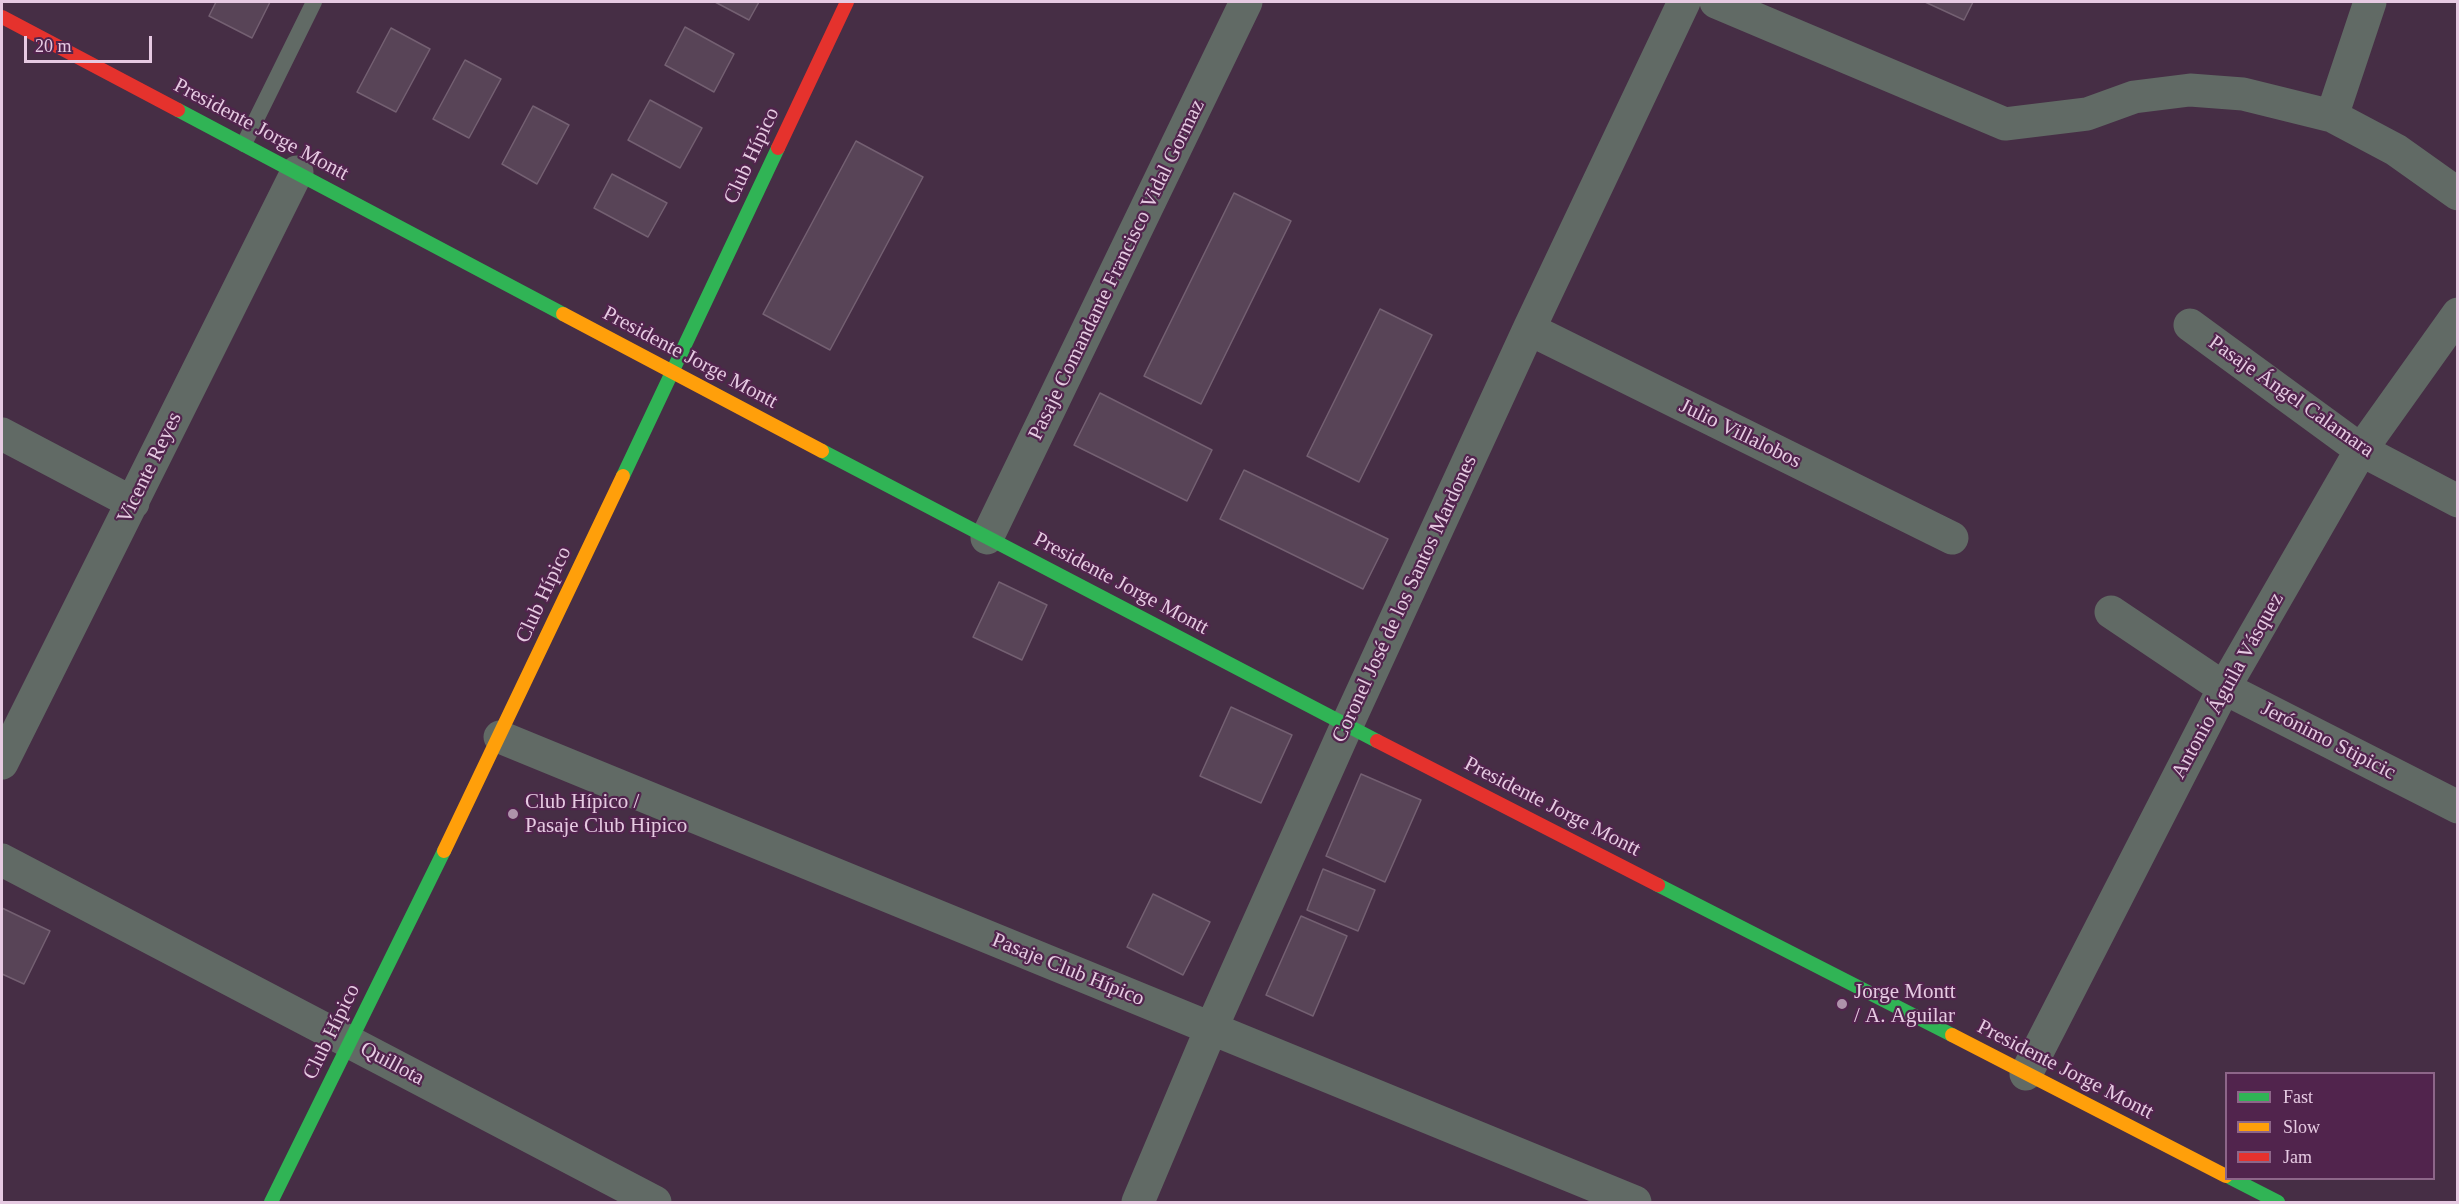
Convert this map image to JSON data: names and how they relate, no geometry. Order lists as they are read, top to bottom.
{
  "streets": {
    "main road": ["Presidente Jorge Montt", "Club Hípico"],
    "street": [
      "Pasaje Comandante Francisco Vidal Gormaz",
      "Pasaje Ángel Calamara",
      "Julio Villalobos",
      "Vicente Reyes",
      "Coronel José de los Santos Mardones",
      "Antonio Águila Vásquez",
      "Jerónimo Stipicic",
      "Pasaje Club Hípico",
      "Quillota"
    ]
  },
  "crossings": [
    ["Presidente Jorge Montt", "Club Hípico"],
    ["Presidente Jorge Montt", "Pasaje Comandante Francisco Vidal Gormaz"],
    ["Presidente Jorge Montt", "Vicente Reyes"],
    ["Presidente Jorge Montt", "Coronel José de los Santos Mardones"],
    ["Presidente Jorge Montt", "Antonio Águila Vásquez"],
    ["Club Hípico", "Pasaje Club Hípico"],
    ["Club Hípico", "Quillota"],
    ["Pasaje Ángel Calamara", "Antonio Águila Vásquez"],
    ["Julio Villalobos", "Coronel José de los Santos Mardones"],
    ["Coronel José de los Santos Mardones", "Pasaje Club Hípico"],
    ["Antonio Águila Vásquez", "Jerónimo Stipicic"]
  ],
  "places": ["Club Hípico / Pasaje Club Hipico", "Jorge Montt / A. Aguilar"],
  "legend": ["Fast", "Slow", "Jam"],
  "scale_bar": "20 m"
}
